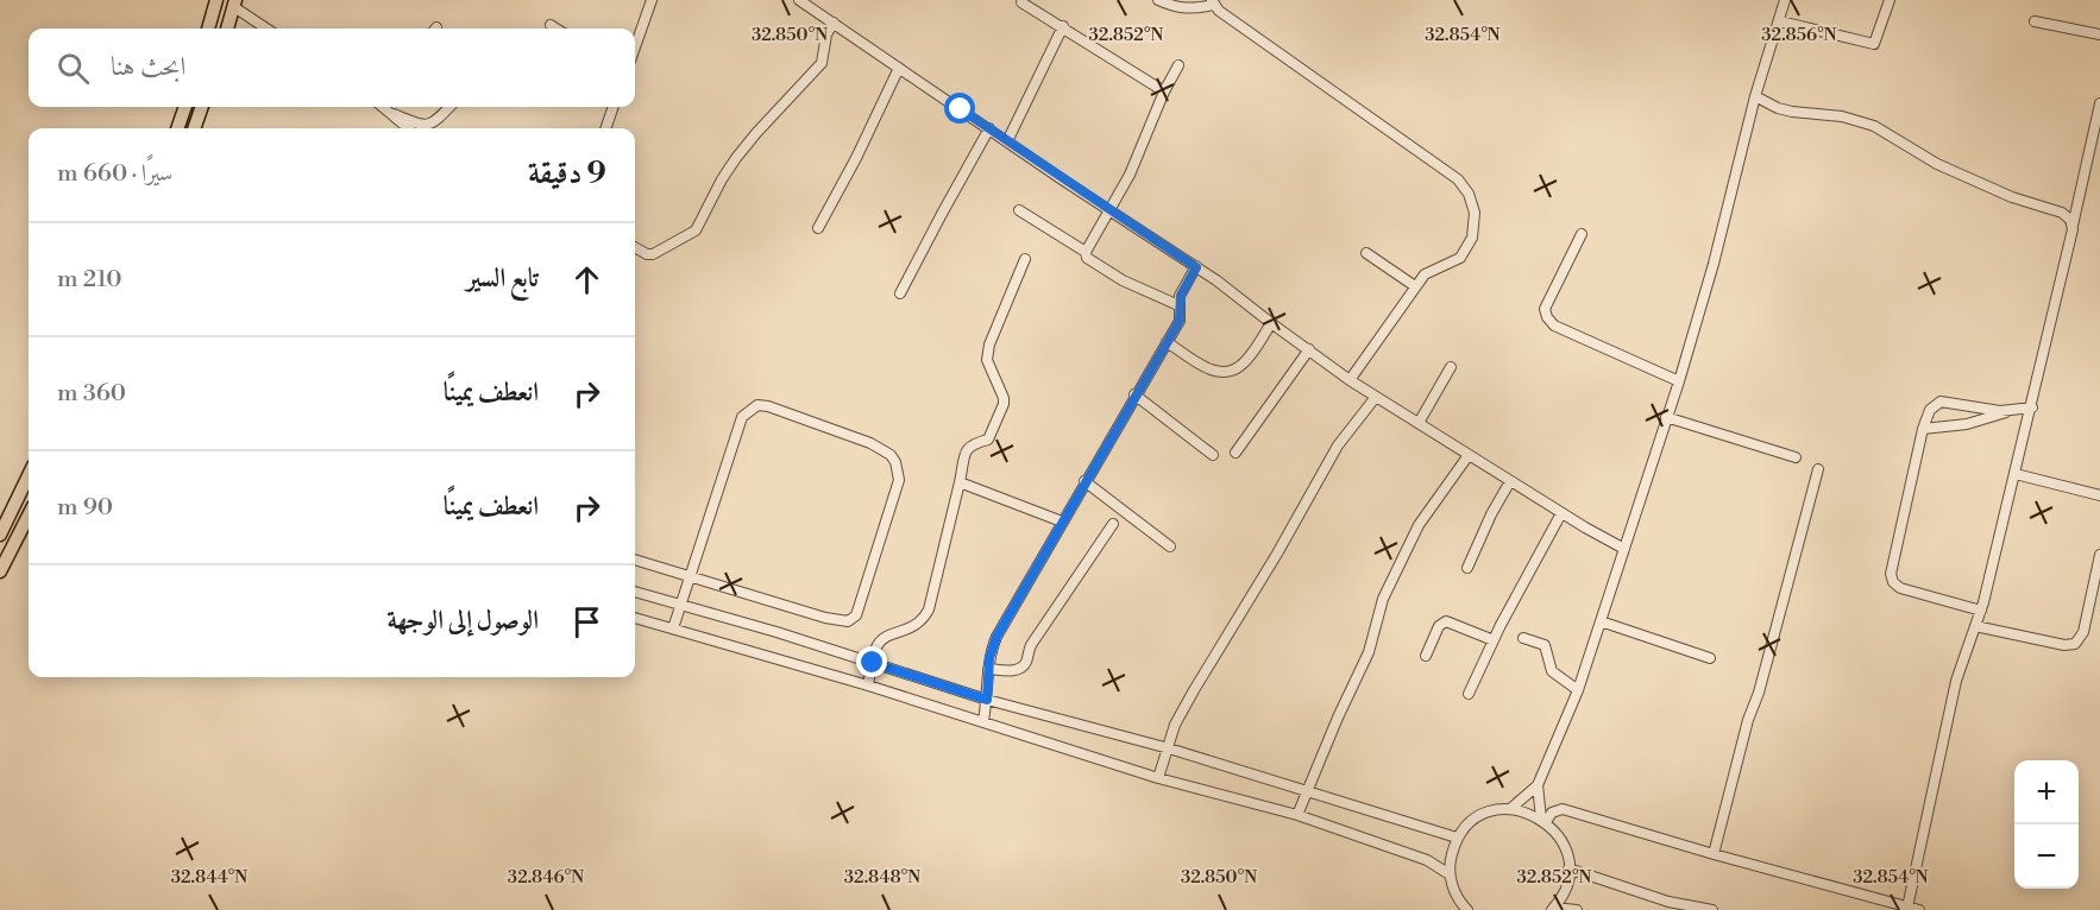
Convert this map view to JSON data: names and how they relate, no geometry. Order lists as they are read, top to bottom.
{
  "page": {
    "search": "ابحث هنا",
    "heading": ["9 دقيقة", "سيرًا · 660 m"],
    "list": [
      ["تابع السير", "210 m"],
      ["انعطف يمينًا", "360 m"],
      ["انعطف يمينًا", "90 m"],
      "الوصول إلى الوجهة"
    ],
    "map_buttons": ["+", "−"]
  },
  "coordinates": [
    "32.850°N",
    "32.852°N",
    "32.854°N",
    "32.856°N",
    "32.844°N",
    "32.846°N",
    "32.848°N"
  ]
}
